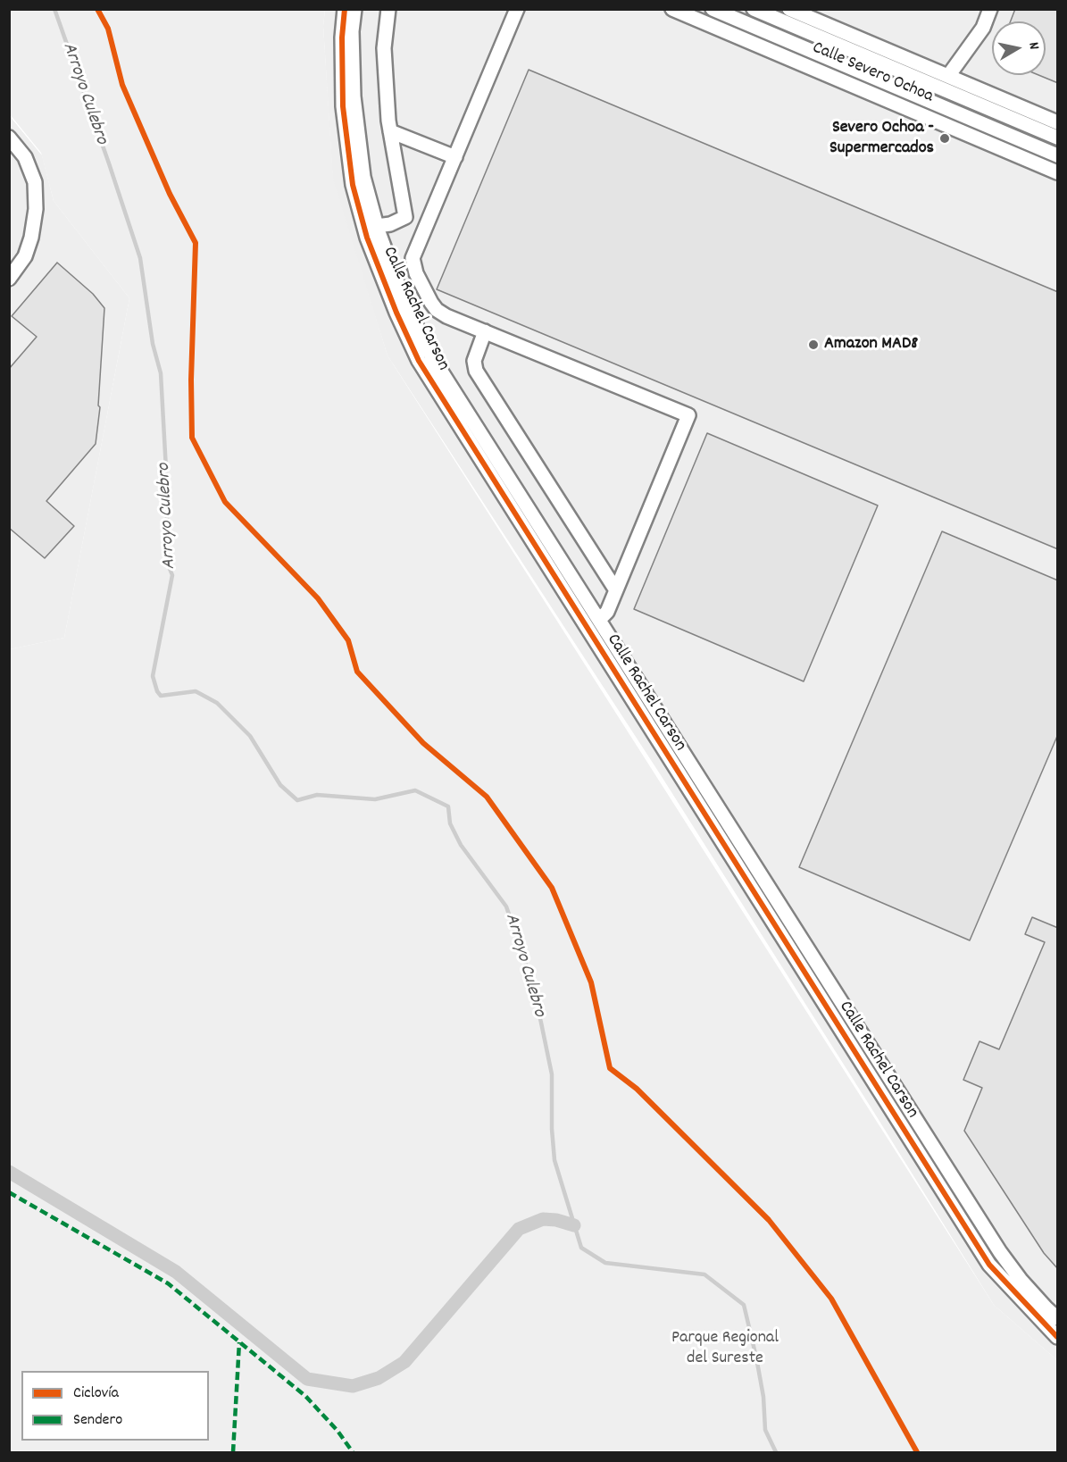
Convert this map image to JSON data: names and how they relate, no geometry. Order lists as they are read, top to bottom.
{
  "streets": {
    "street": ["Calle Severo Ochoa", "Calle Rachel Carson"]
  },
  "water": ["Arroyo Culebro"],
  "parks": ["Parque Regional del Sureste"],
  "places": ["Severo Ochoa - Supermercados", "Amazon MAD8"],
  "legend": ["Ciclovía", "Sendero"],
  "north": "right"
}
